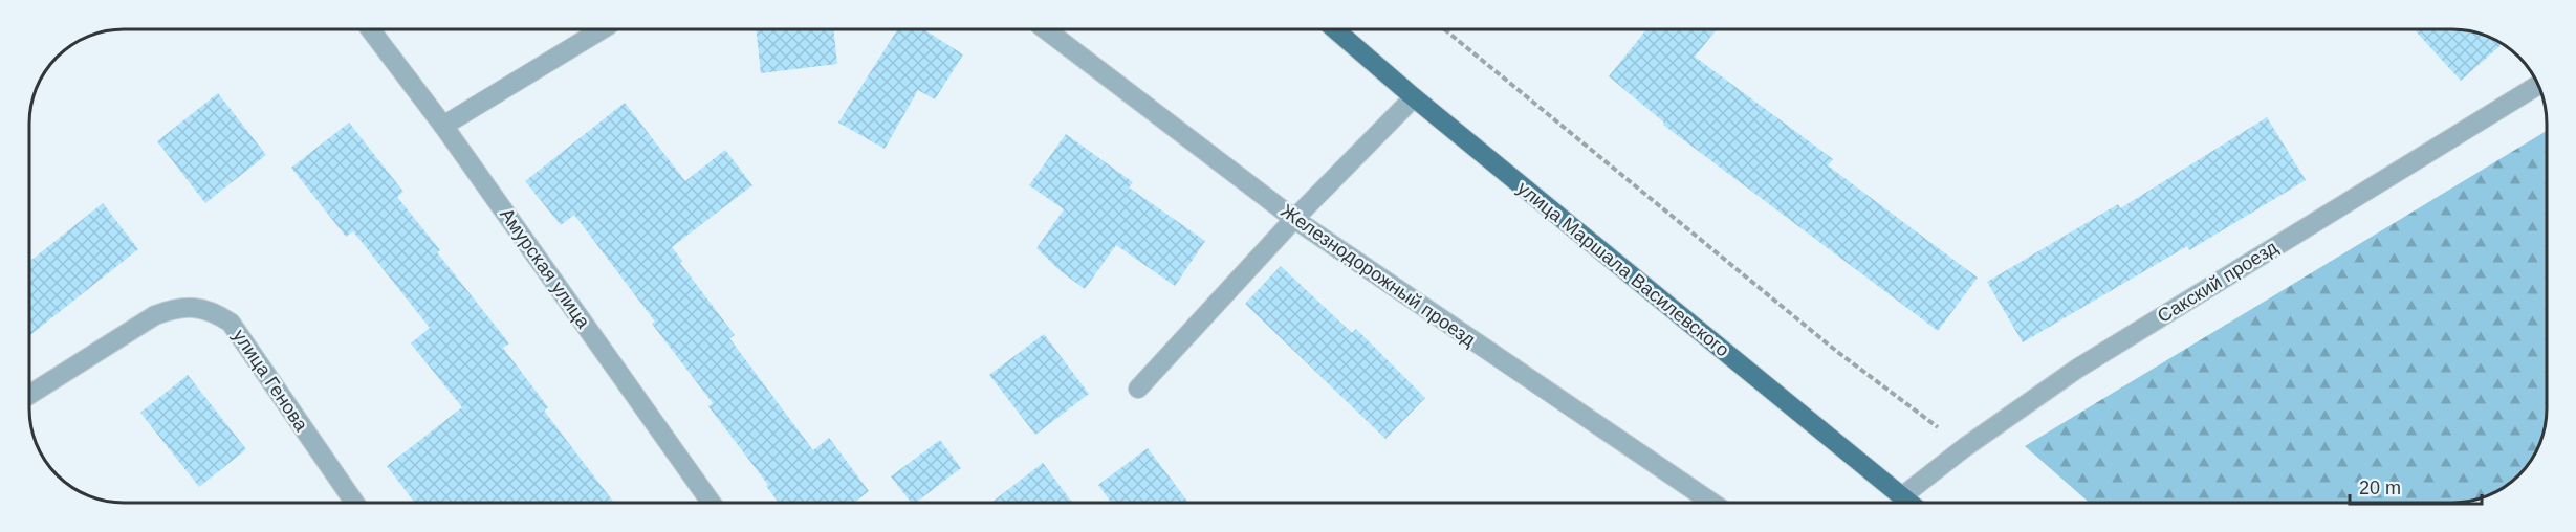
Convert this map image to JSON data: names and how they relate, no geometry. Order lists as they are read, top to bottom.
{
  "streets": {
    "main road": ["улица Маршала Василевского"],
    "street": [
      "Амурская улица",
      "Железнодорожный проезд",
      "Сакский проезд",
      "улица Генова"
    ]
  },
  "crossings": [
    ["улица Маршала Василевского", "Сакский проезд"]
  ],
  "scale_bar": "20 m"
}
